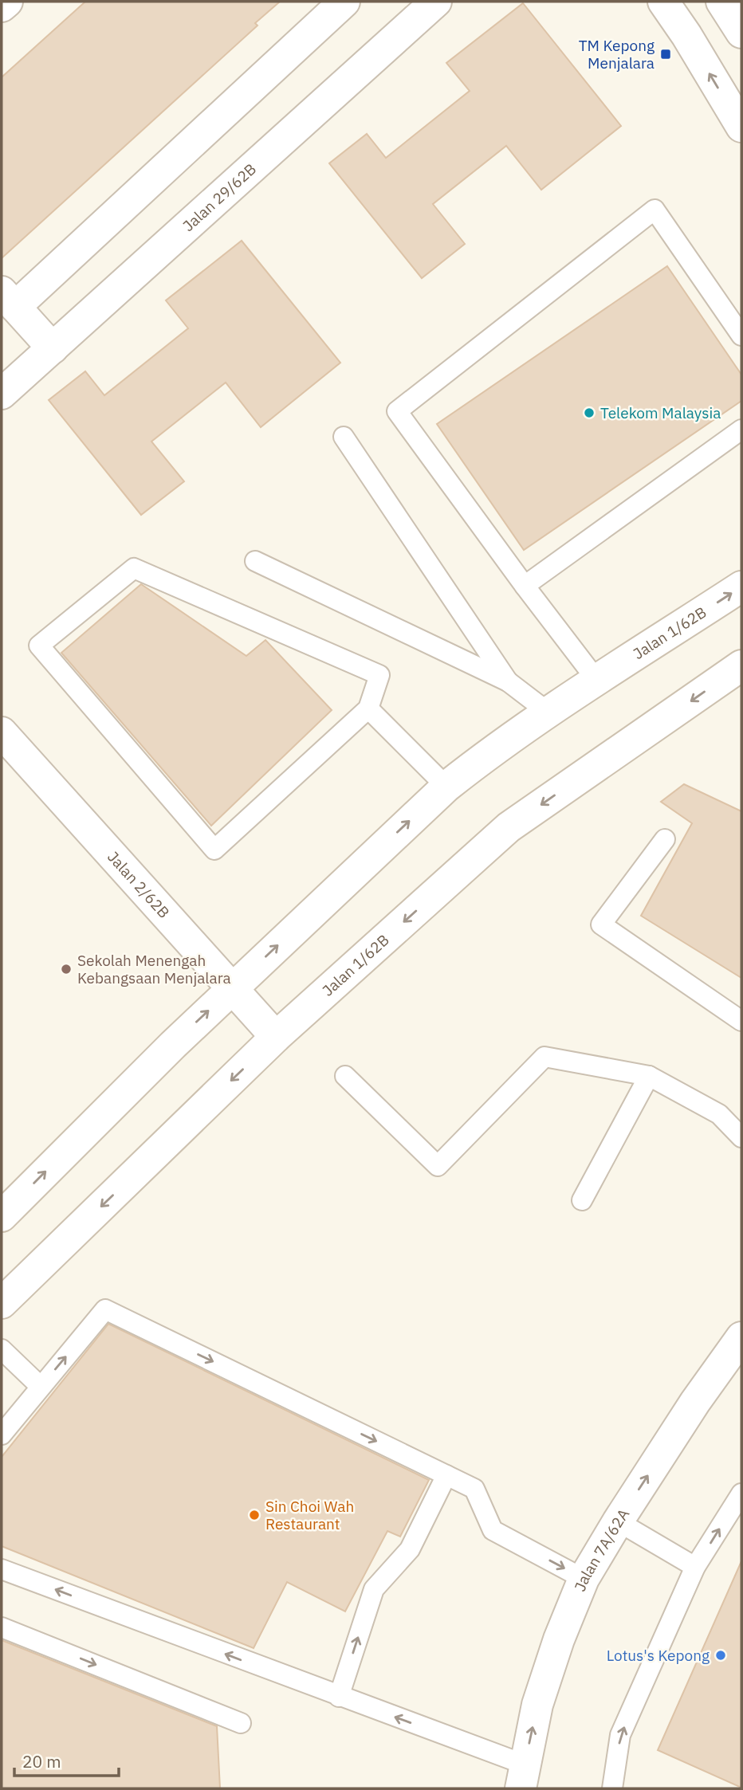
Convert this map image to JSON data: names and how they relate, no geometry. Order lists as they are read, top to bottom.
{
  "streets": {
    "street": [
      "Jalan 29/62B",
      "Jalan 1/62B",
      "Jalan 2/62B",
      "Jalan 7A/62A"
    ]
  },
  "crossings": [
    ["Jalan 1/62B", "Jalan 2/62B"]
  ],
  "one_way": ["Jalan 7A/62A"],
  "places": {
    "transit": ["TM Kepong Menjalara"],
    "other": [
      "Telekom Malaysia",
      "Sekolah Menengah Kebangsaan Menjalara",
      "Sin Choi Wah Restaurant",
      "Lotus's Kepong"
    ]
  },
  "scale_bar": "20 m"
}
